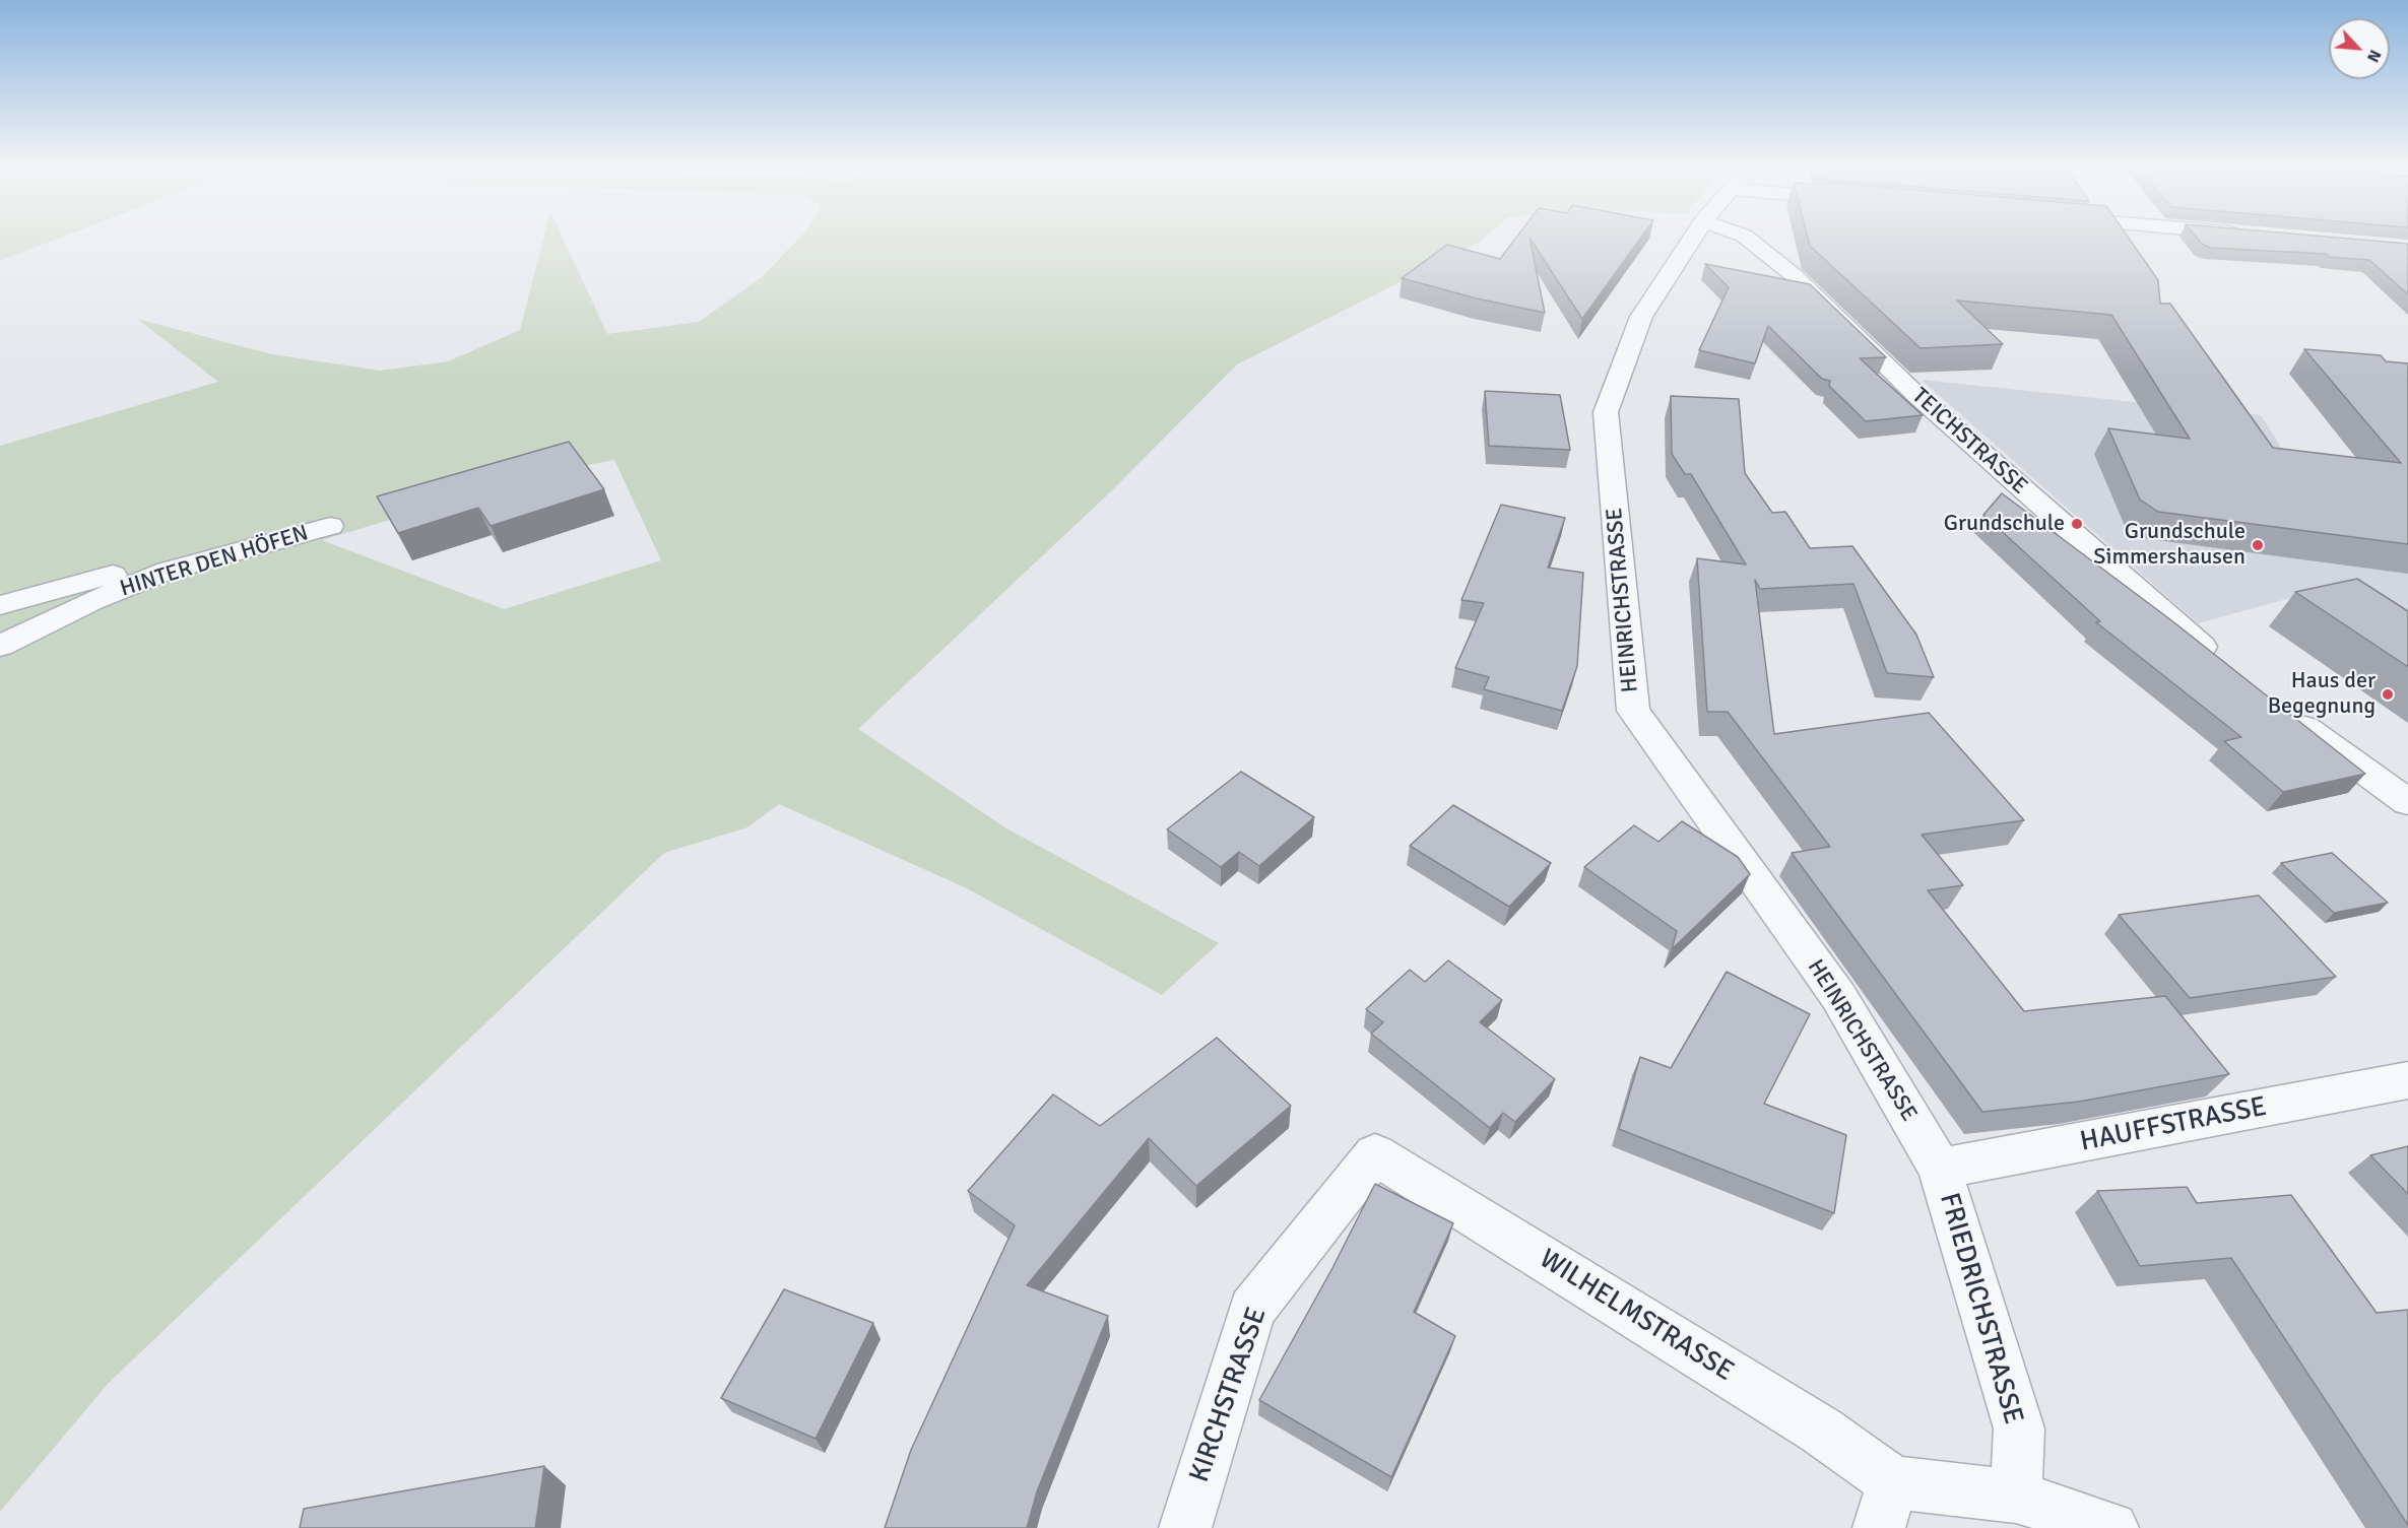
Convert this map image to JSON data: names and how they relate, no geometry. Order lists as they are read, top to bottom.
{
  "streets": {
    "street": [
      "TEICHSTRASSE",
      "HINTER DEN HÖFEN",
      "HEINRICHSTRASSE",
      "HAUFFSTRASSE",
      "FRIEDRICHSTRASSE",
      "WILHELMSTRASSE",
      "KIRCHSTRASSE"
    ]
  },
  "crossings": [
    ["HEINRICHSTRASSE", "HAUFFSTRASSE"],
    ["HEINRICHSTRASSE", "FRIEDRICHSTRASSE"],
    ["HAUFFSTRASSE", "FRIEDRICHSTRASSE"],
    ["WILHELMSTRASSE", "KIRCHSTRASSE"]
  ],
  "places": ["Grundschule", "Grundschule Simmershausen", "Haus der Begegnung"],
  "north": "bottom right"
}
